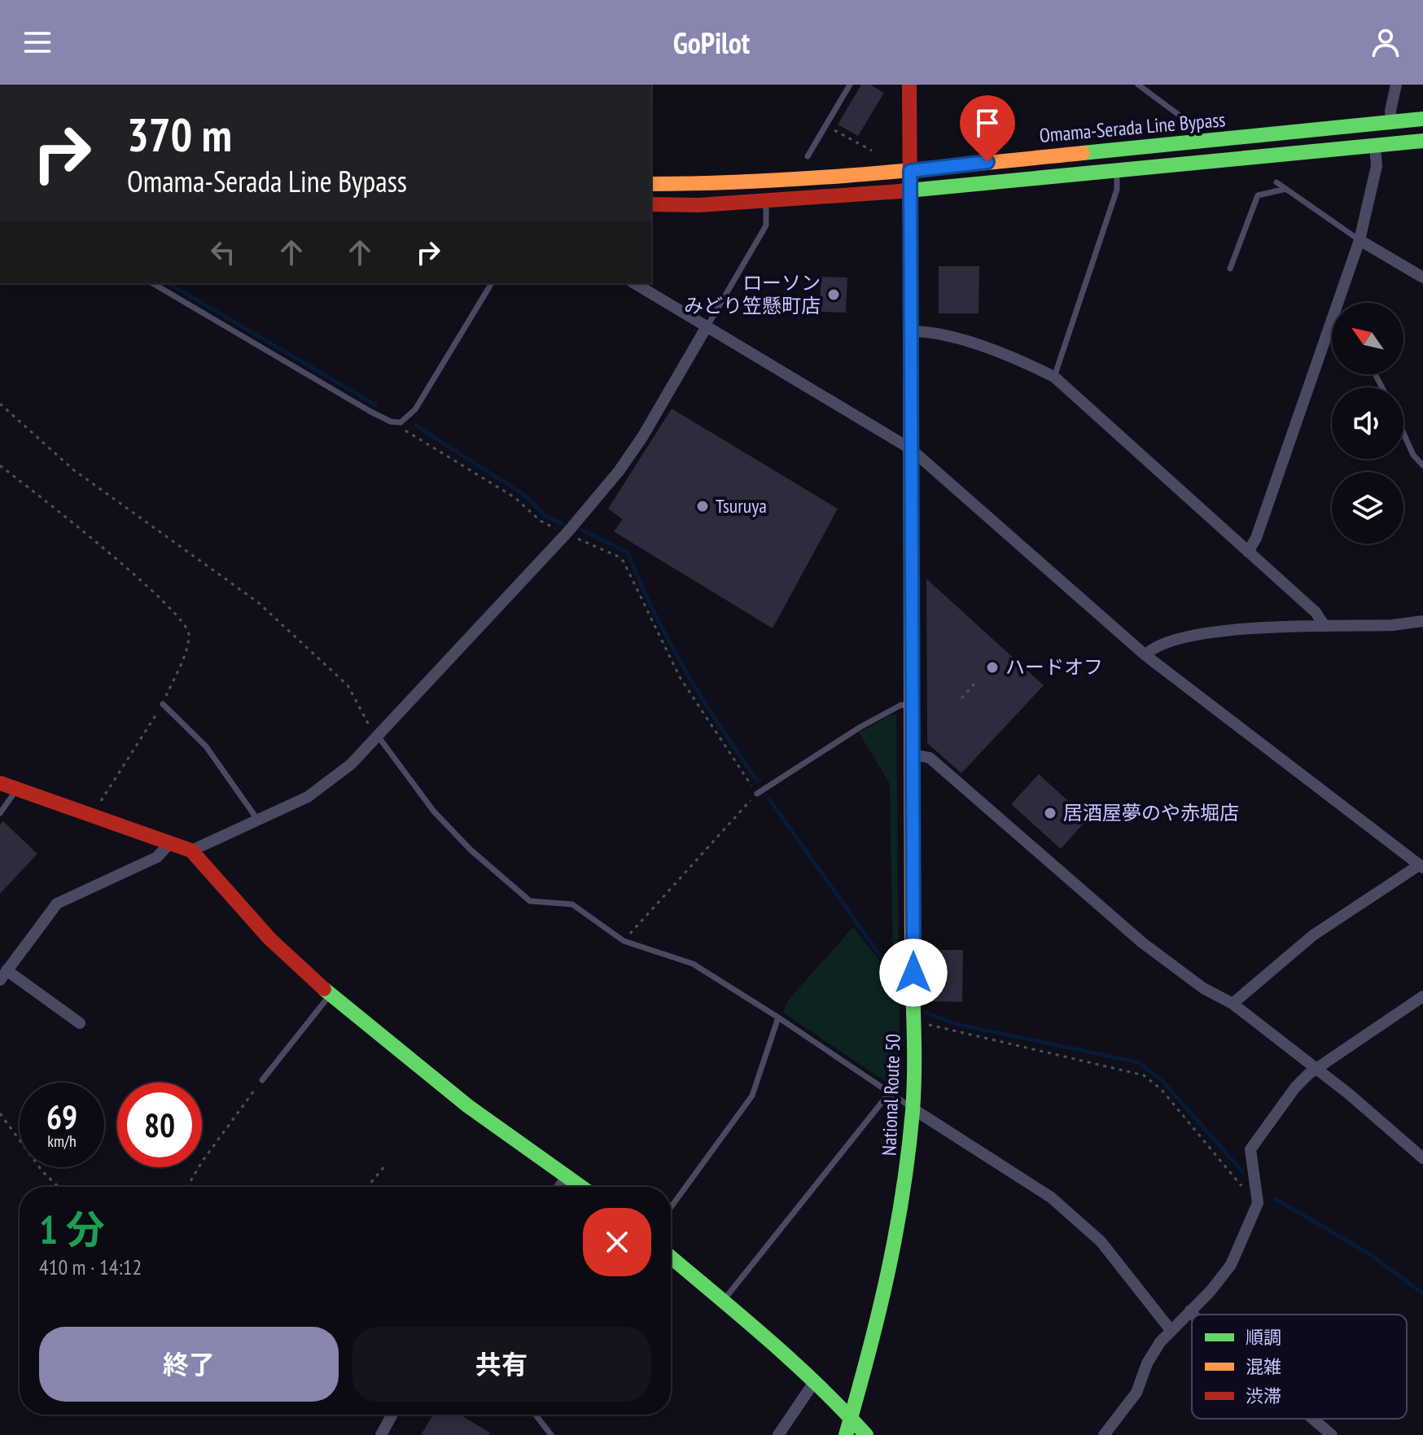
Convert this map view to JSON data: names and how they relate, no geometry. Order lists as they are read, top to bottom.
{
  "streets": {
    "main road": ["Omama-Serada Line Bypass", "National Route 50"]
  },
  "crossings": [
    ["Omama-Serada Line Bypass", "National Route 50"]
  ],
  "places": [
    "ローソン みどり笠懸町店",
    "Tsuruya",
    "ハードオフ",
    "居酒屋夢のや赤堀店"
  ],
  "legend": ["順調", "混雑", "渋滞"],
  "north": "top left",
  "page": {
    "header": "GoPilot",
    "turn": ["370 m", "Omama-Serada Line Bypass"],
    "speed": "69 km/h",
    "limit": "80",
    "heading": ["1 分", "410 m · 14:12"],
    "buttons": ["終了", "共有"]
  }
}
